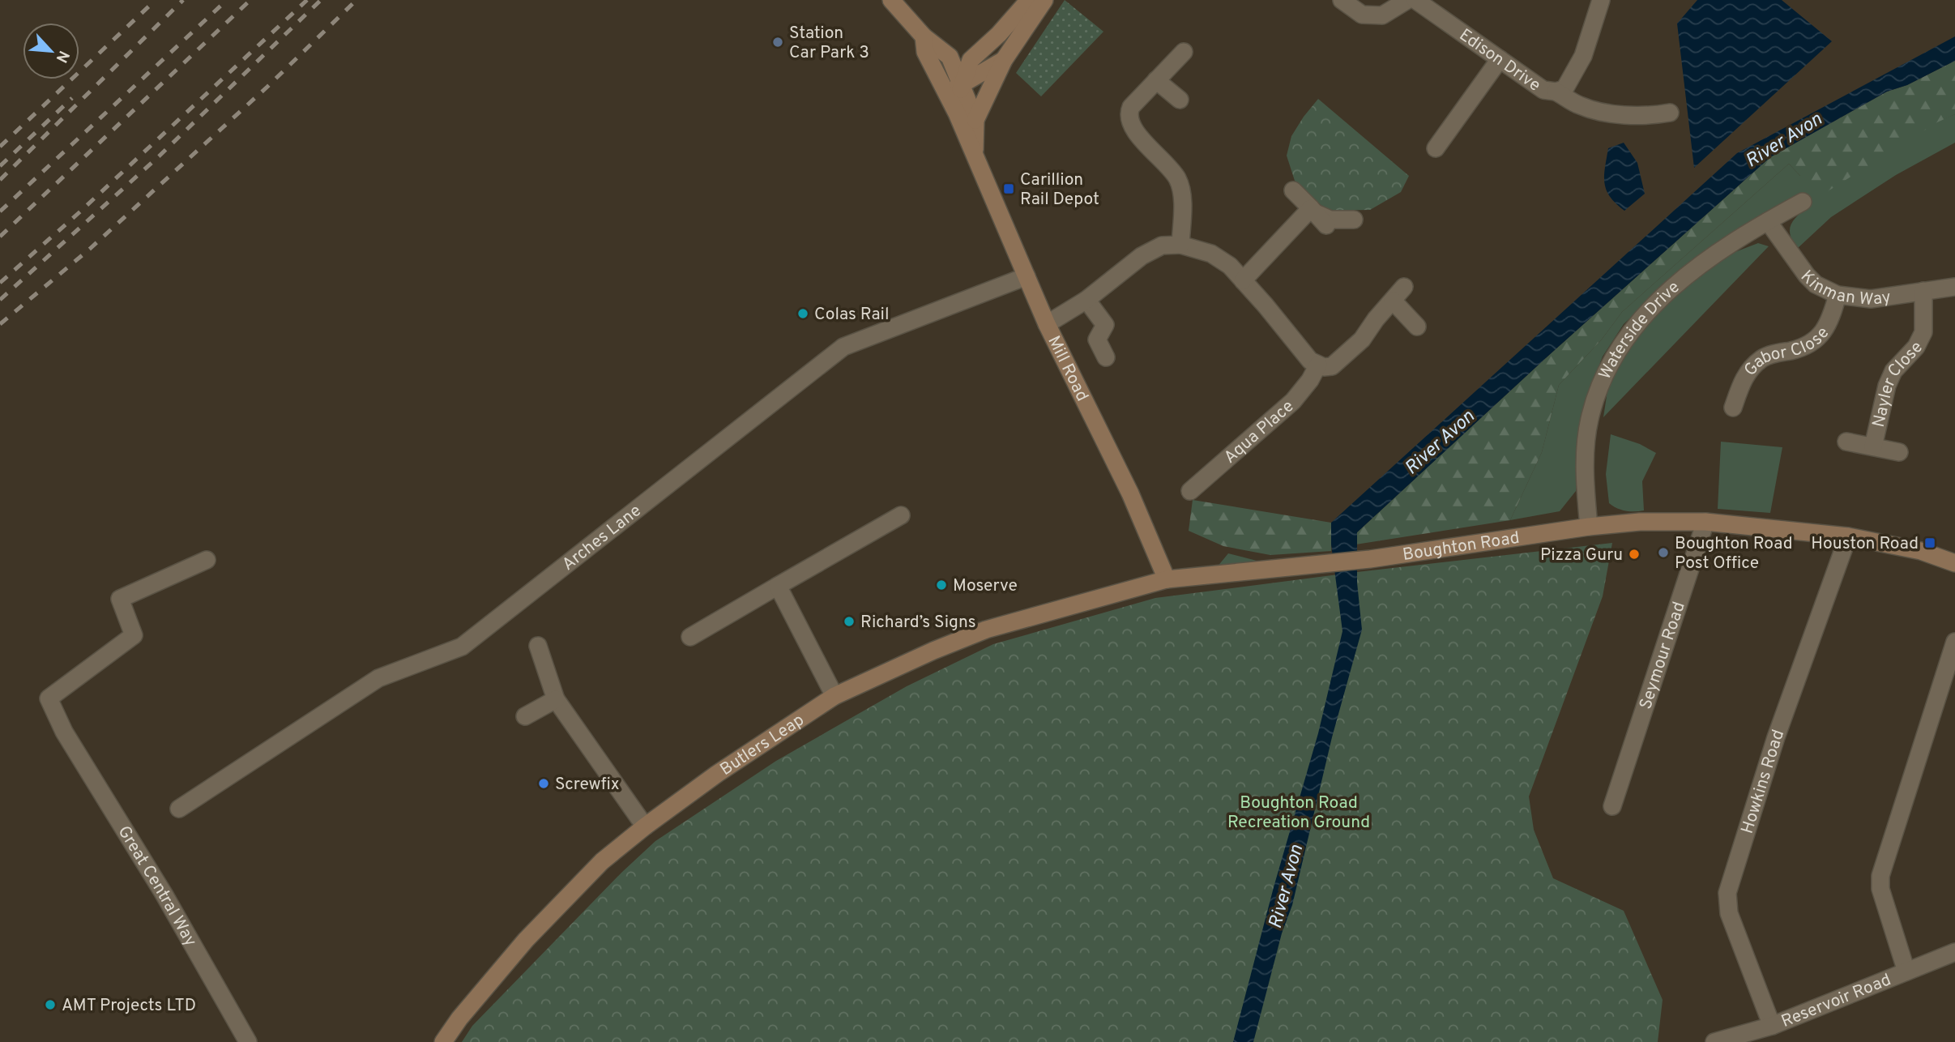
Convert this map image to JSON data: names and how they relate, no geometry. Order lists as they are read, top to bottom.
{
  "streets": {
    "street": [
      "Edison Drive",
      "Kinman Way",
      "Waterside Drive",
      "Gabor Close",
      "Mill Road",
      "Nayler Close",
      "Aqua Place",
      "Arches Lane",
      "Boughton Road",
      "Seymour Road",
      "Butlers Leap",
      "Howkins Road",
      "Great Central Way",
      "Reservoir Road"
    ]
  },
  "crossings": [
    ["Kinman Way", "Waterside Drive"],
    ["Kinman Way", "Gabor Close"],
    ["Kinman Way", "Nayler Close"],
    ["Waterside Drive", "Boughton Road"],
    ["Mill Road", "Arches Lane"],
    ["Mill Road", "Boughton Road"],
    ["Mill Road", "Butlers Leap"],
    ["Boughton Road", "Seymour Road"],
    ["Boughton Road", "Butlers Leap"],
    ["Boughton Road", "Howkins Road"],
    ["Howkins Road", "Reservoir Road"]
  ],
  "water": ["River Avon"],
  "parks": ["Boughton Road Recreation Ground"],
  "places": {
    "other": [
      "Station Car Park 3",
      "Colas Rail",
      "Boughton Road Post Office",
      "Pizza Guru",
      "Moserve",
      "Richard’s Signs",
      "Screwfix",
      "AMT Projects LTD"
    ],
    "transit": ["Carillion Rail Depot", "Houston Road"]
  },
  "north": "bottom right"
}
